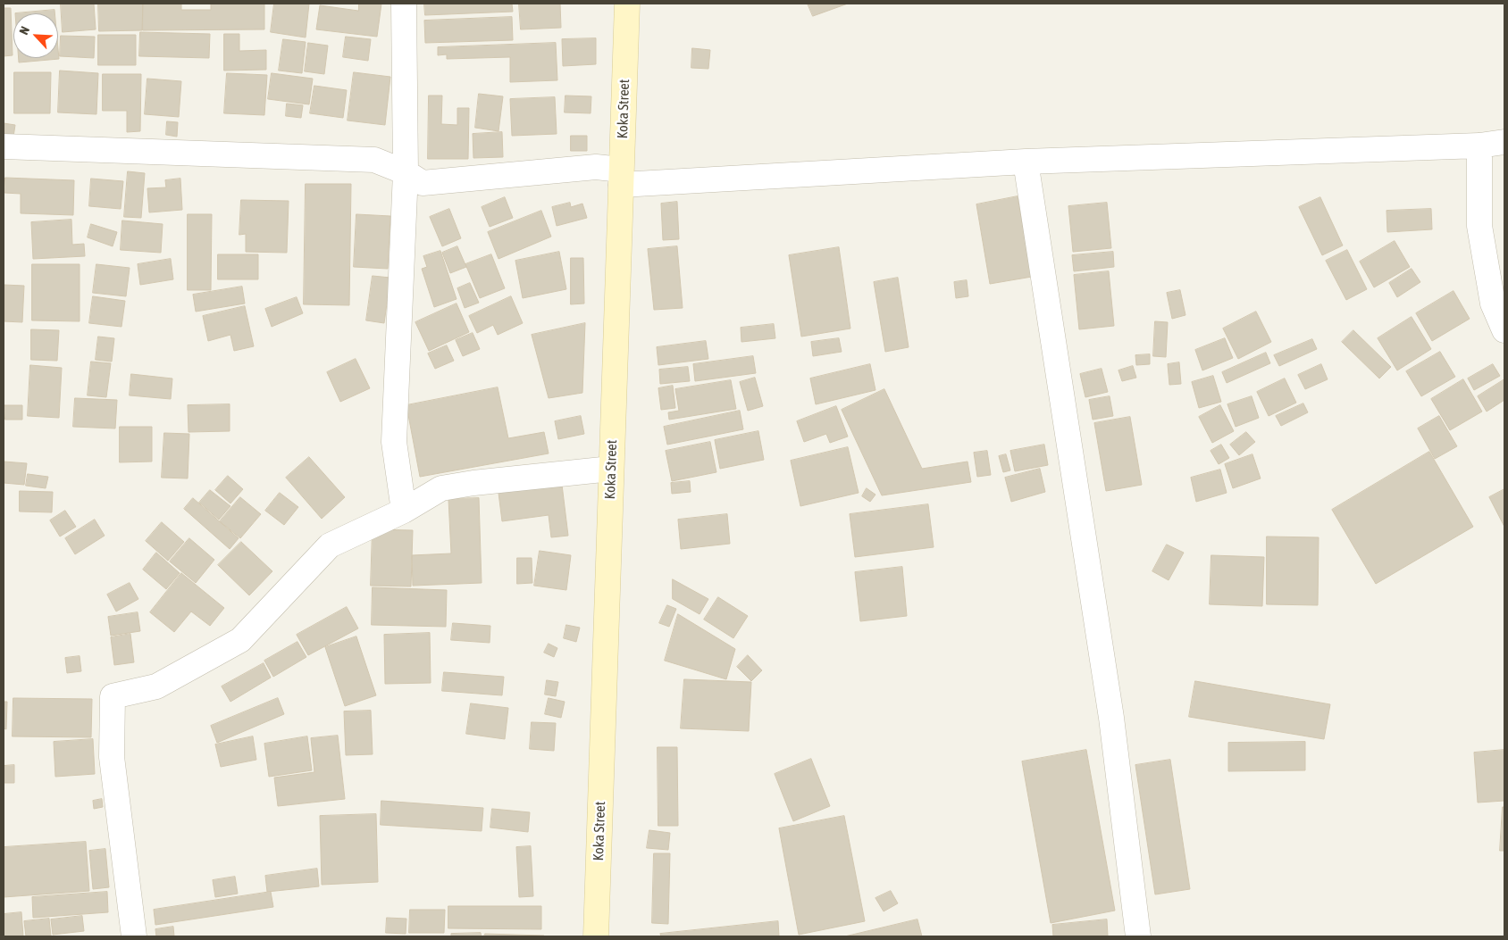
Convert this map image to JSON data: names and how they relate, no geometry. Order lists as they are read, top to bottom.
{
  "streets": {
    "main road": ["Koka Street"]
  },
  "north": "top left"
}
